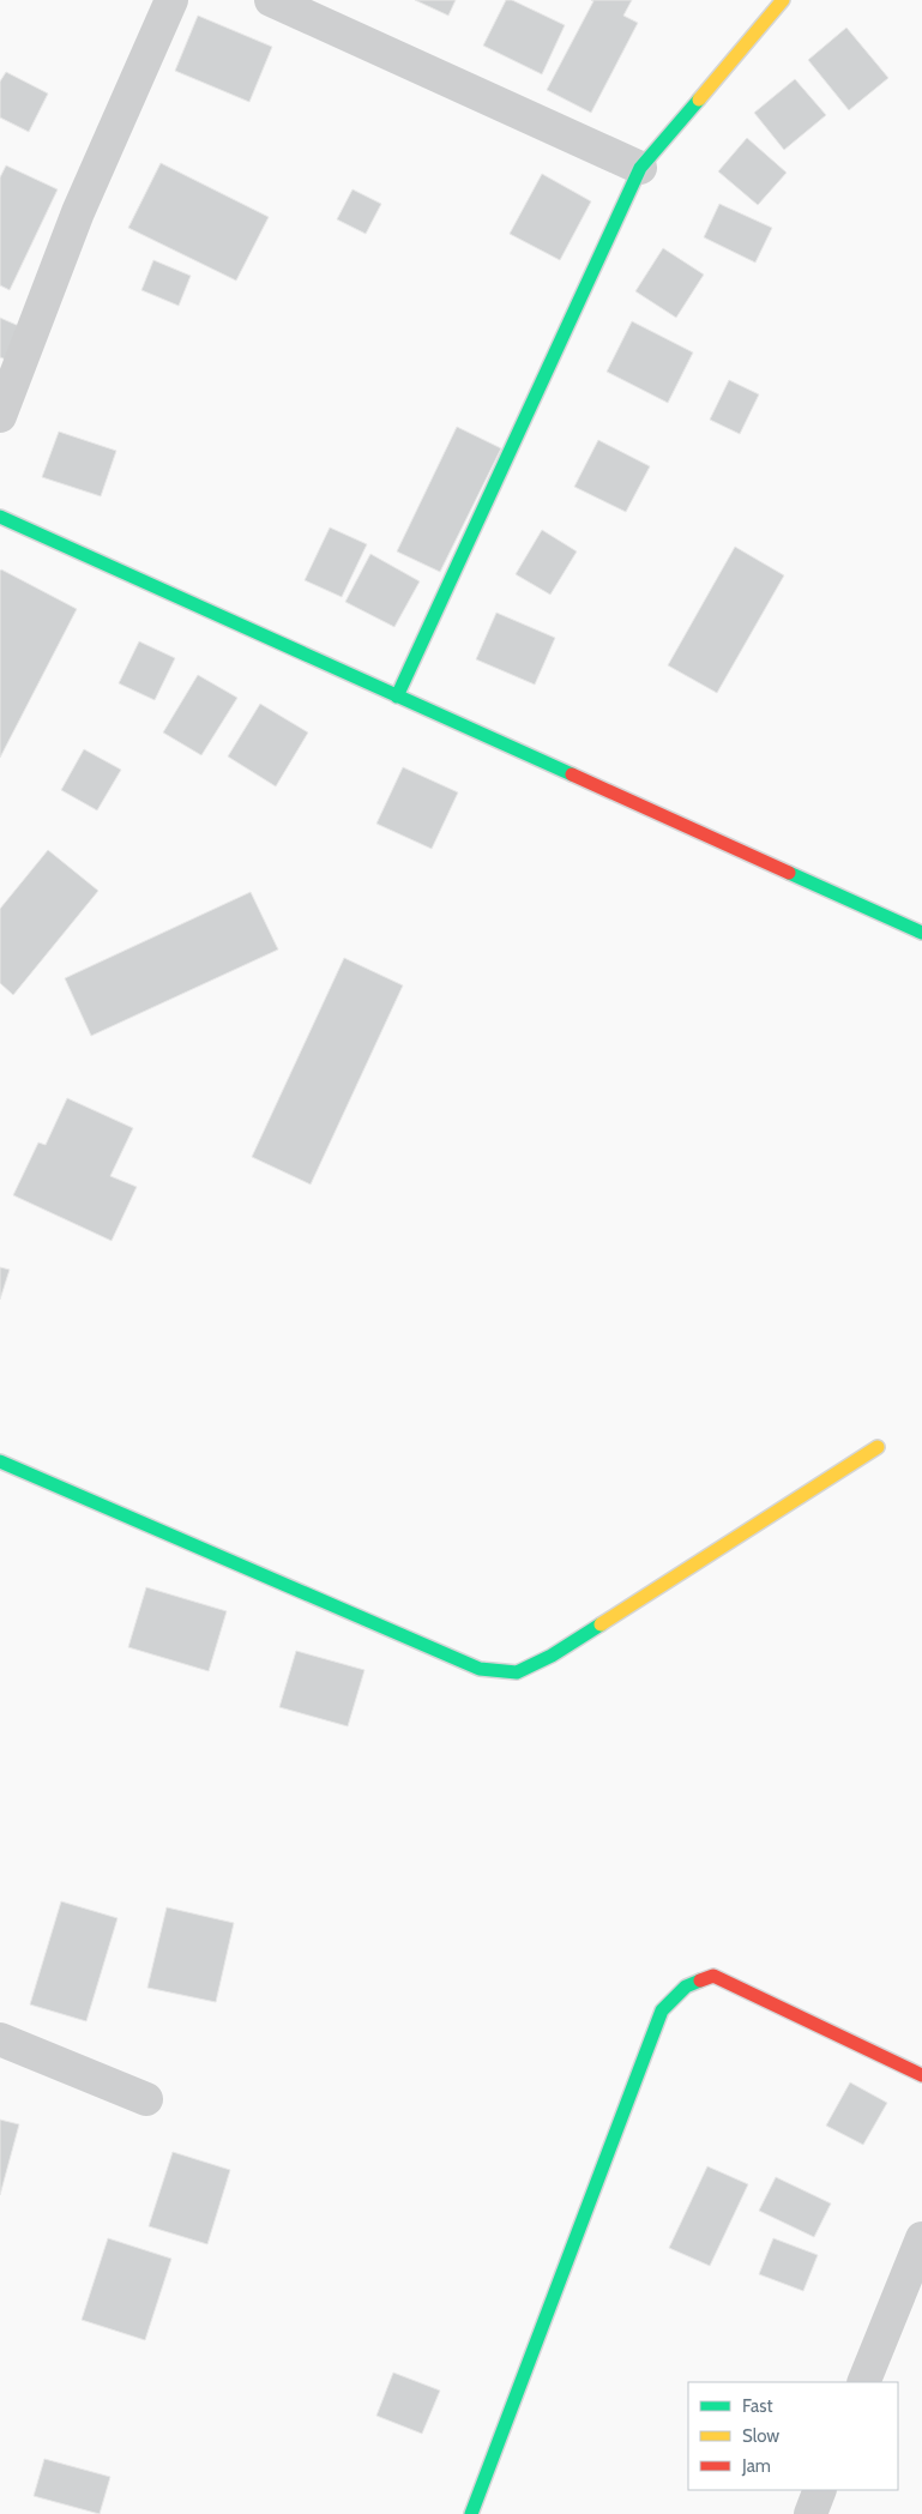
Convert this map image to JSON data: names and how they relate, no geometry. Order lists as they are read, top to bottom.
{
  "legend": ["Fast", "Slow", "Jam"]
}
